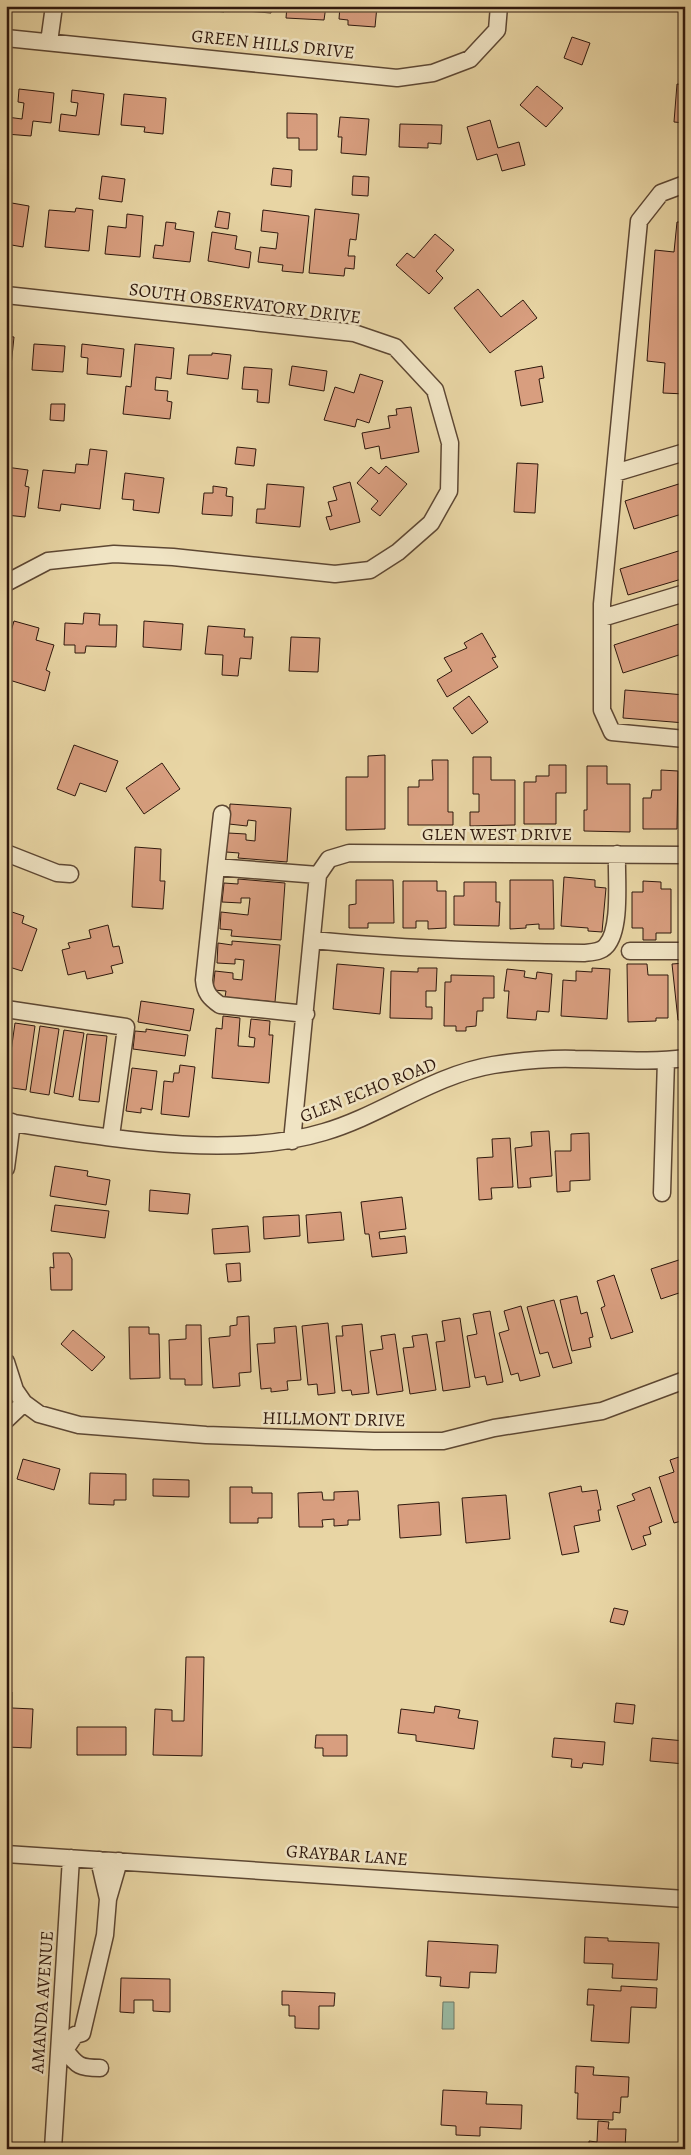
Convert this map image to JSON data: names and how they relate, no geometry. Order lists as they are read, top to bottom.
{
  "streets": {
    "street": [
      "GREEN HILLS DRIVE",
      "SOUTH OBSERVATORY DRIVE",
      "GLEN WEST DRIVE",
      "GLEN ECHO ROAD",
      "HILLMONT DRIVE",
      "GRAYBAR LANE",
      "AMANDA AVENUE"
    ]
  },
  "crossings": [
    ["GRAYBAR LANE", "AMANDA AVENUE"]
  ]
}
